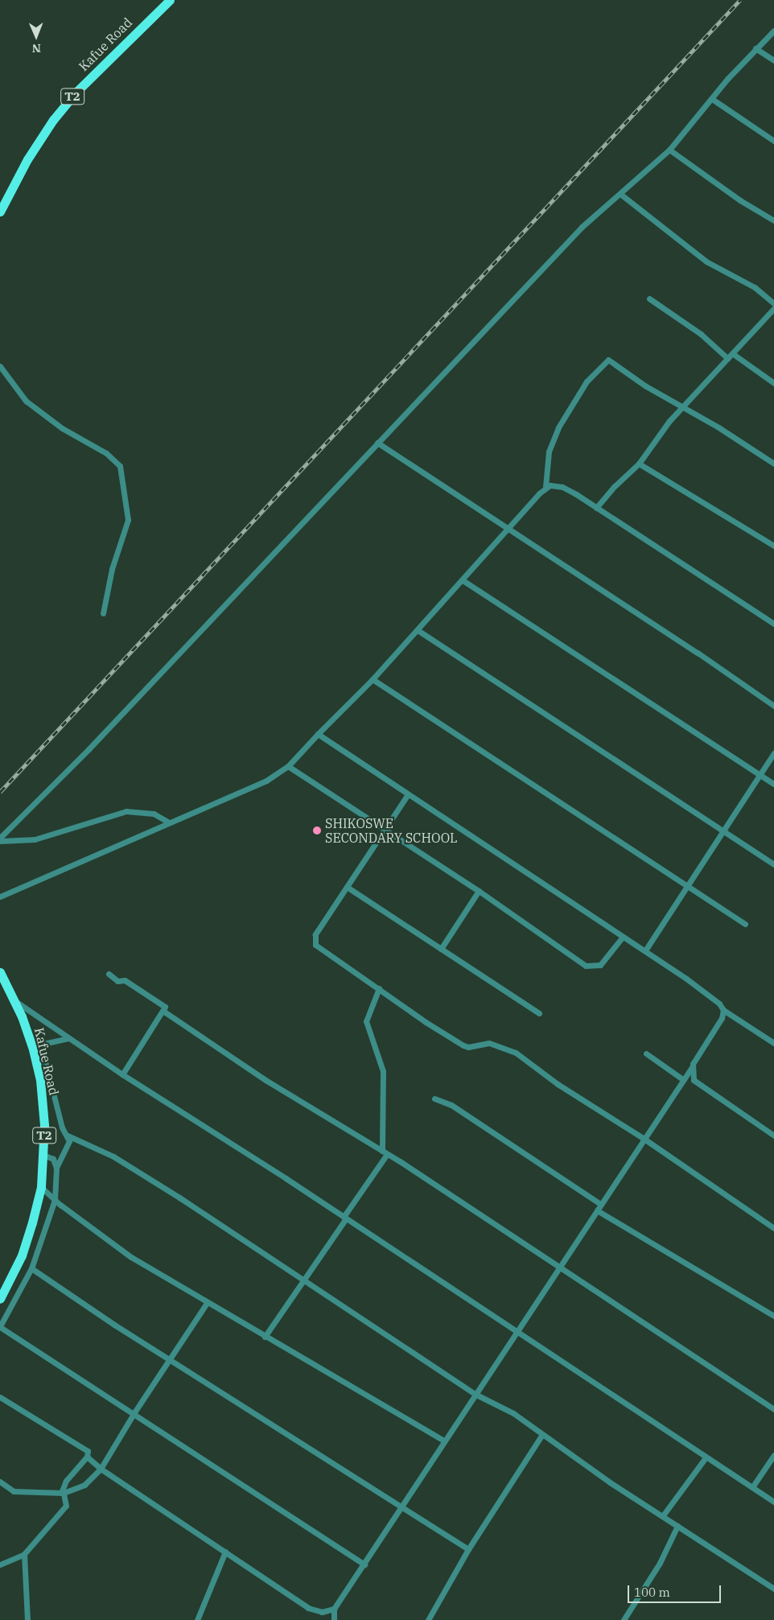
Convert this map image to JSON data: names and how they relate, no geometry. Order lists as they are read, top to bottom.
{
  "streets": {
    "highway": ["Kafue Road", "T2"]
  },
  "places": ["SHIKOSWE SECONDARY SCHOOL"],
  "scale_bar": "100 m",
  "north": "bottom"
}
